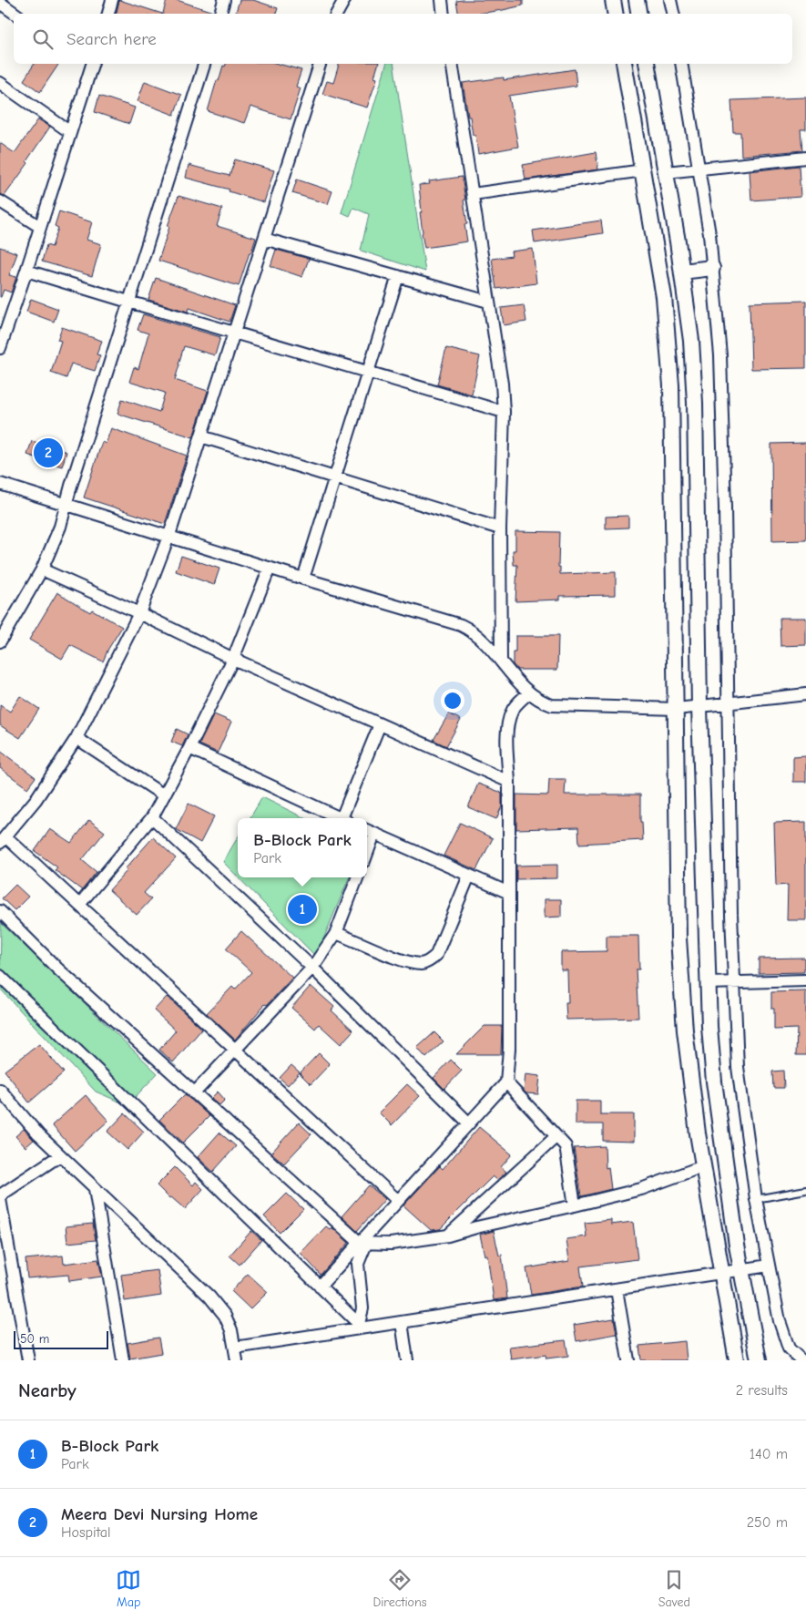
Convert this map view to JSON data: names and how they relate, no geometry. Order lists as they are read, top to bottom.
{
  "scale_bar": "50 m",
  "page": {
    "search": "Search here",
    "pins": ["2", "1"],
    "popup": ["B-Block Park", "Park"],
    "scale": "50 m",
    "heading": ["Nearby", "2 results"],
    "list": [
      {
        "mark": "1",
        "name": "B-Block Park",
        "note": "Park",
        "value": "140 m"
      },
      {
        "mark": "2",
        "name": "Meera Devi Nursing Home",
        "note": "Hospital",
        "value": "250 m"
      }
    ],
    "nav": ["Map", "Directions", "Saved"]
  }
}
